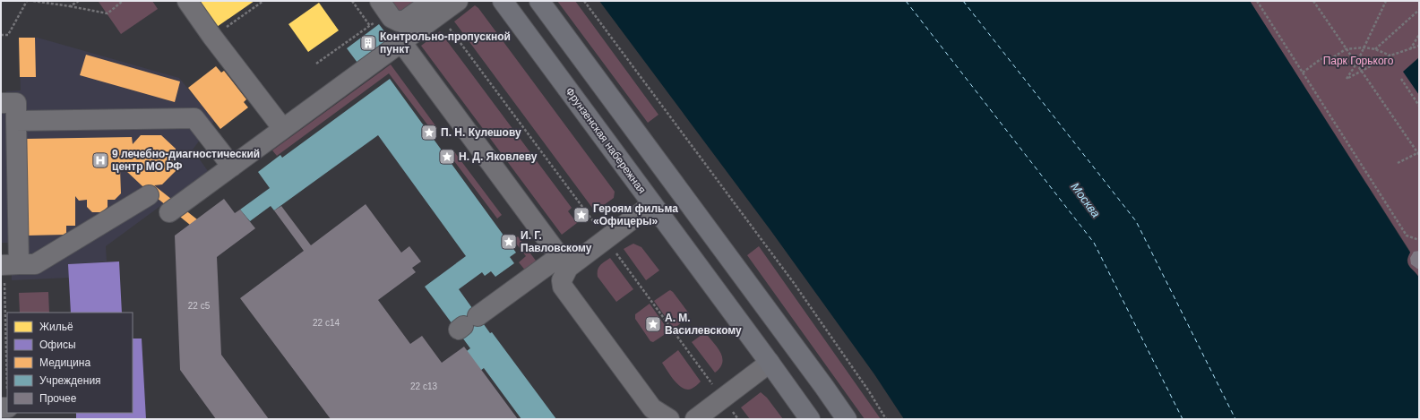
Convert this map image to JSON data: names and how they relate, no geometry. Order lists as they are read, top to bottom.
{
  "streets": {
    "main road": ["Фрунзенская набережная"]
  },
  "water": ["Москва"],
  "parks": ["Парк Горького"],
  "places": {
    "building": ["Контрольно-пропускной пункт"],
    "place": [
      "П. Н. Кулешову",
      "Н. Д. Яковлеву",
      "Героям фильма «Офицеры»",
      "И. Г. Павловскому",
      "А. М. Василевскому"
    ],
    "hospital": ["9 лечебно-диагностический центр МО РФ"]
  },
  "house_numbers": ["22 с5", "22 c14", "22 с13"],
  "legend": [
    "Жильё",
    "Офисы",
    "Медицина",
    "Учреждения",
    "Прочее"
  ]
}
